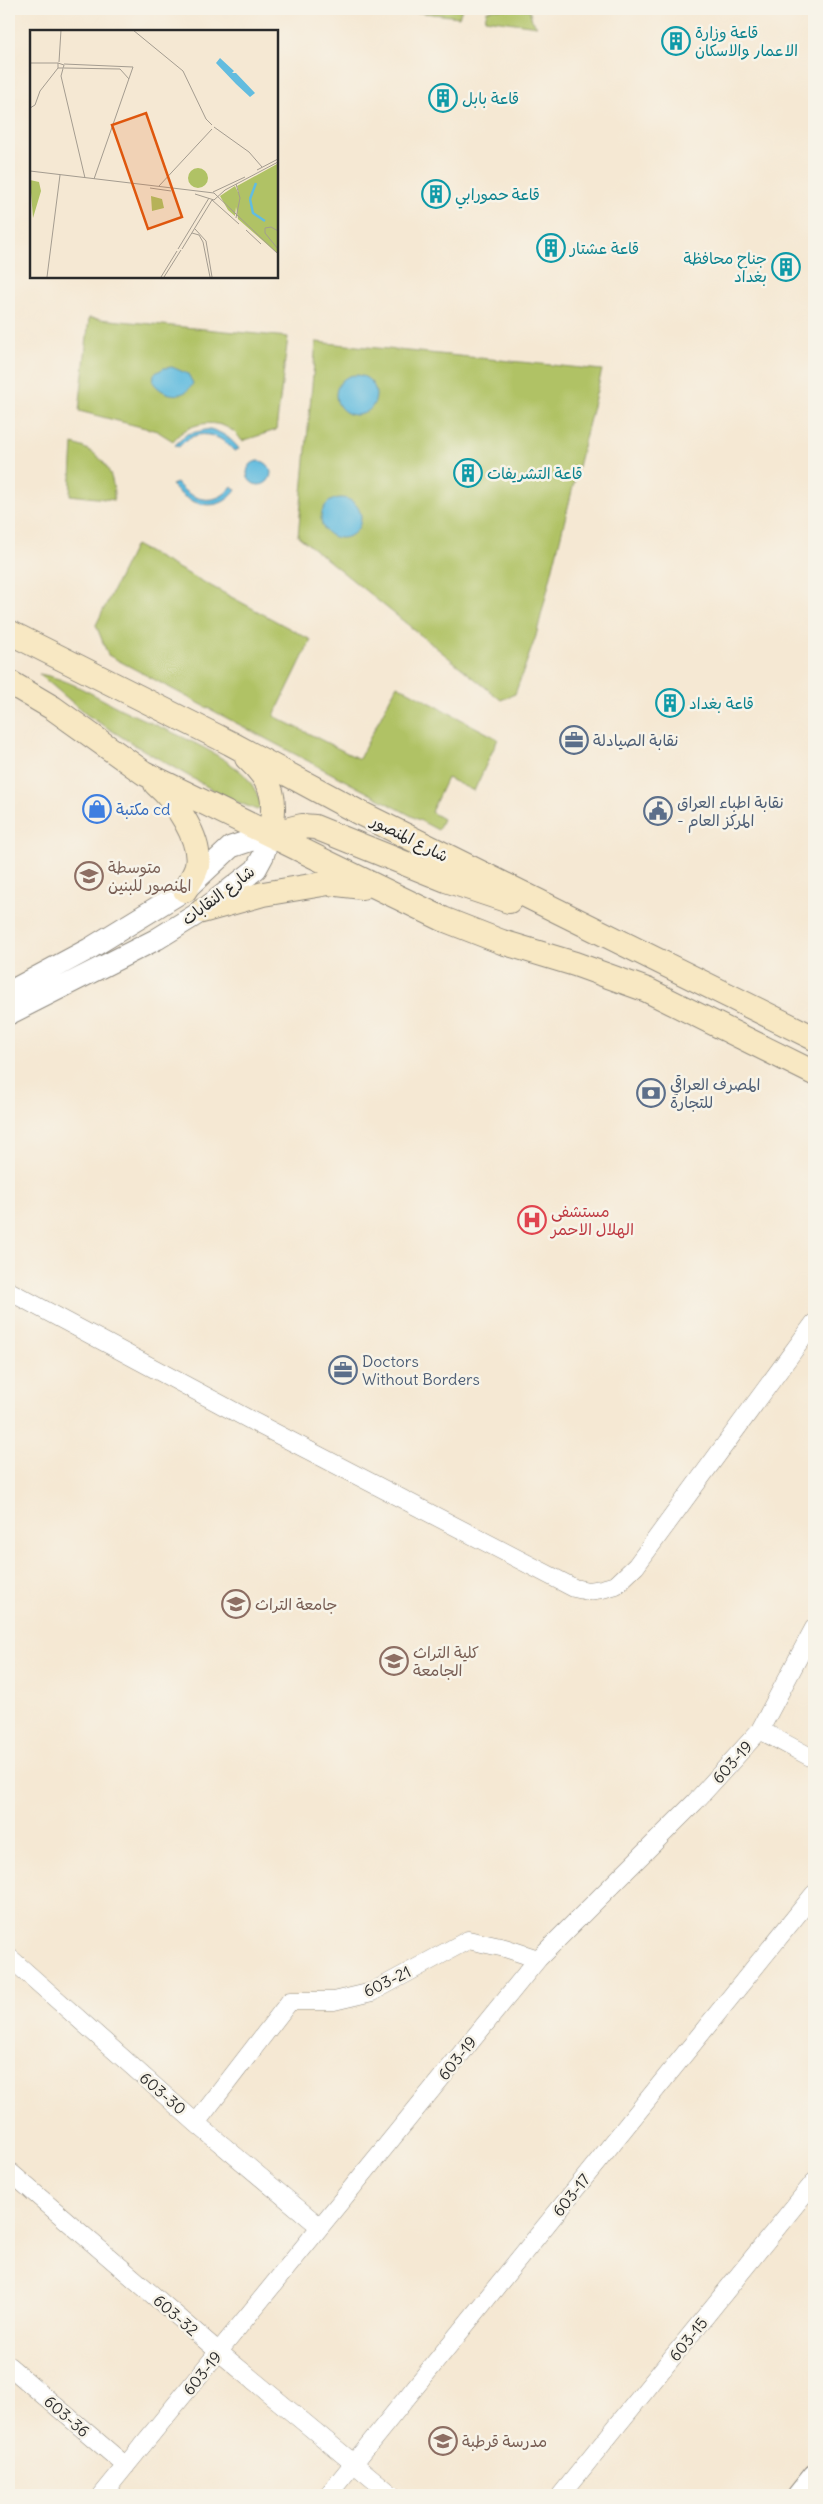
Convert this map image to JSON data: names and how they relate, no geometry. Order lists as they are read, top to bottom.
{
  "streets": {
    "main road": ["شارع المنصور"],
    "street": [
      "شارع النقابات",
      "603-19",
      "603-21",
      "603-30",
      "603-17",
      "603-32",
      "603-15",
      "603-36"
    ]
  },
  "crossings": [
    ["603-19", "603-21"],
    ["603-19", "603-30"],
    ["603-19", "603-32"],
    ["603-19", "603-36"],
    ["603-21", "603-30"],
    ["603-17", "603-32"]
  ],
  "places": {
    "building": [
      "قاعة وزارة الاعمار والاسكان",
      "قاعة بابل",
      "قاعة حمورابي",
      "قاعة عشتار",
      "جناح محافظة بغداد",
      "قاعة التشريفات",
      "قاعة بغداد"
    ],
    "office": ["نقابة الصيادلة", "Doctors Without Borders"],
    "shop": ["مكتبة cd"],
    "public building": ["نقابة اطباء العراق - المركز العام"],
    "school or university": [
      "متوسطة المنصور للبنين",
      "جامعة التراث",
      "كلية التراث الجامعة",
      "مدرسة قرطبة"
    ],
    "bank": ["المصرف العراقي للتجارة"],
    "hospital": ["مستشفى الهلال الاحمر"]
  }
}
